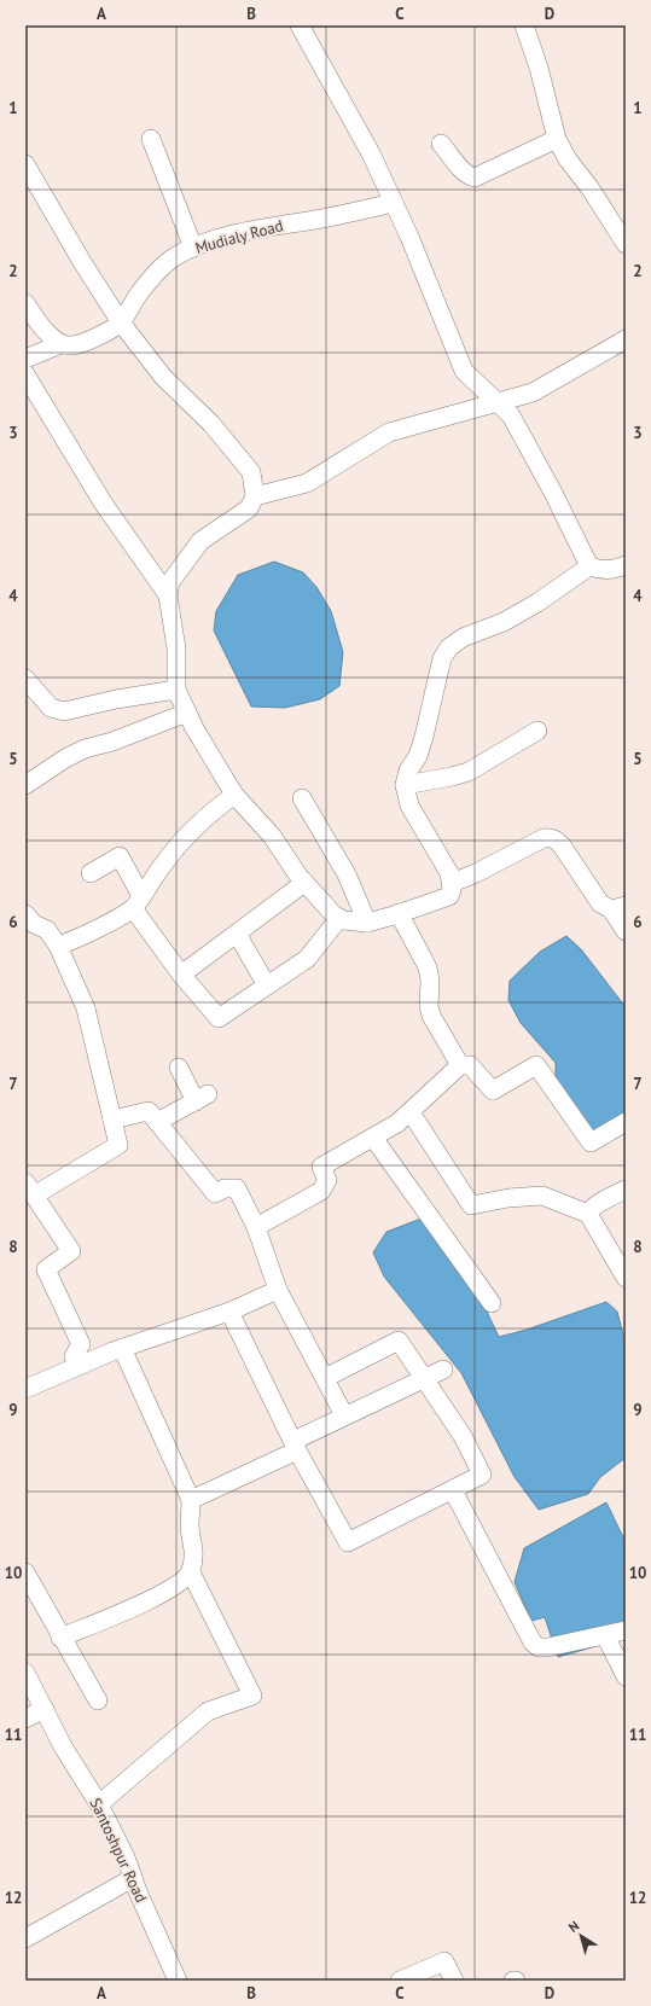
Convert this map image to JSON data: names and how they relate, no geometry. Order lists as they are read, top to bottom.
{
  "streets": {
    "street": ["Mudialy Road", "Santoshpur Road"]
  },
  "north": "top left",
  "grid": {
    "columns": [
      "A",
      "B",
      "C",
      "D"
    ],
    "rows": [
      "1",
      "2",
      "3",
      "4",
      "5",
      "6",
      "7",
      "8",
      "9",
      "10",
      "11",
      "12"
    ]
  }
}
